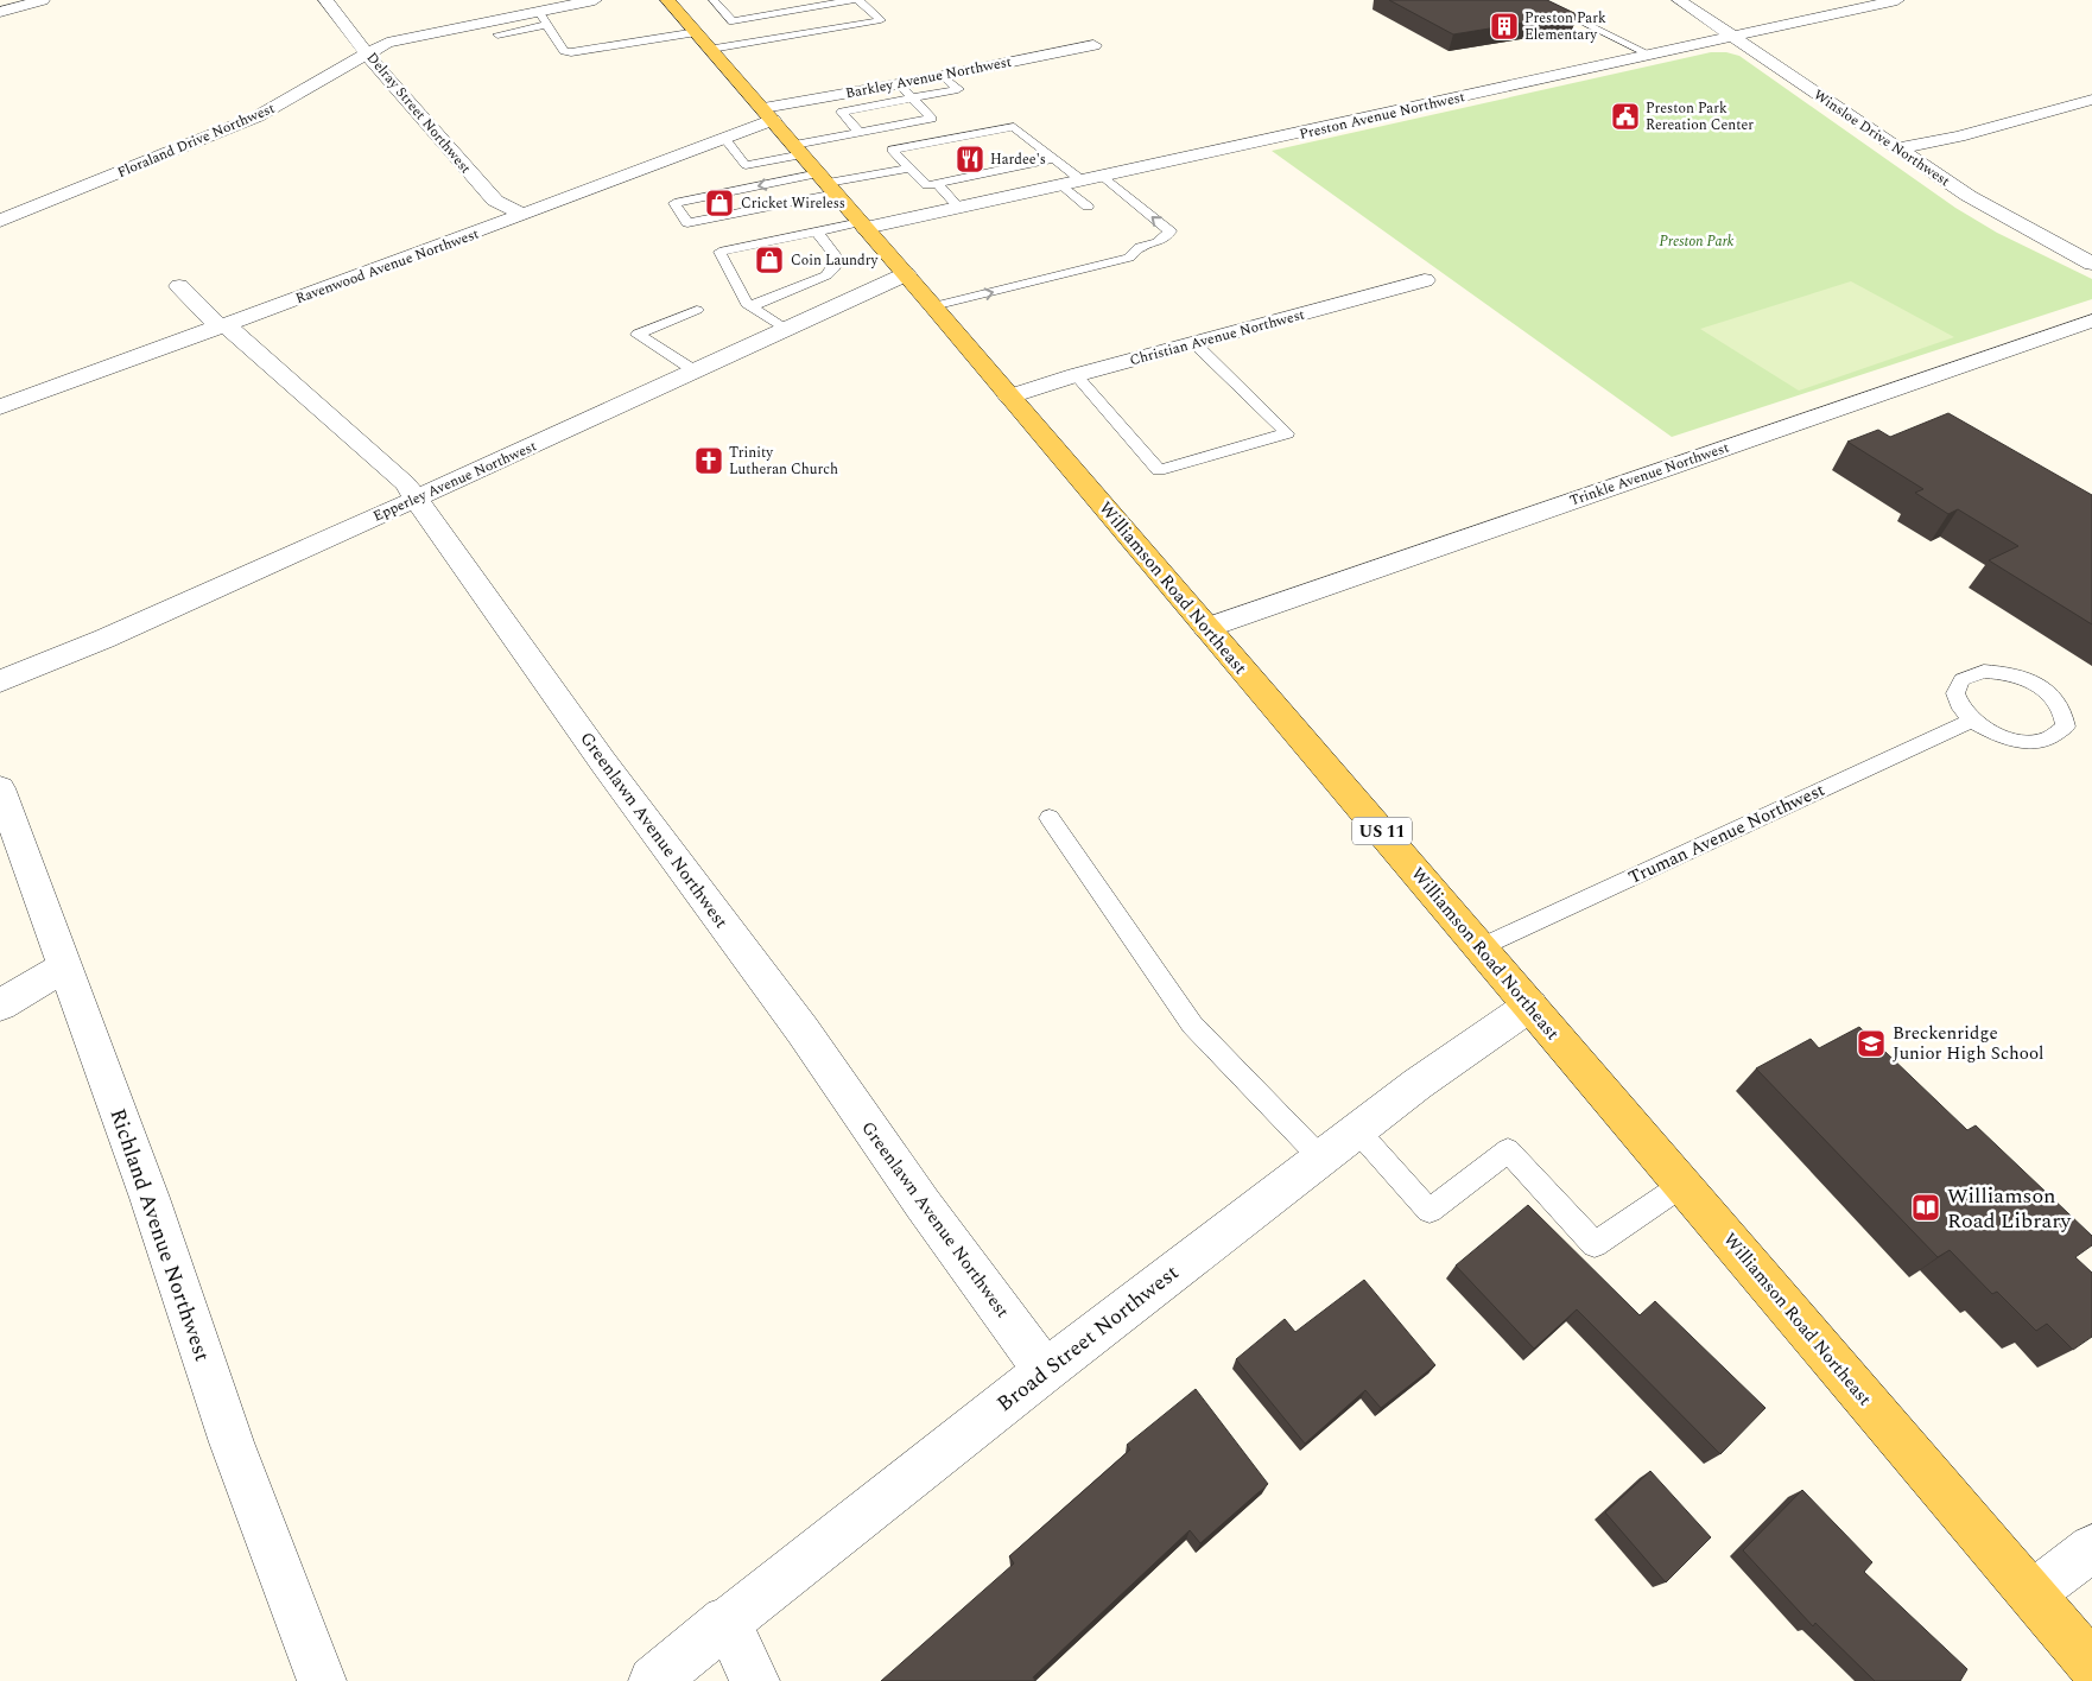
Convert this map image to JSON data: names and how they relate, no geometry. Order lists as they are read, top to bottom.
{
  "streets": {
    "main road": ["Williamson Road Northeast", "US 11"],
    "street": [
      "Barkley Avenue Northwest",
      "Delray Street Northwest",
      "Preston Avenue Northwest",
      "Winsloe Drive Northwest",
      "Floraland Drive Northwest",
      "Ravenwood Avenue Northwest",
      "Christian Avenue Northwest",
      "Trinkle Avenue Northwest",
      "Epperley Avenue Northwest",
      "Greenlawn Avenue Northwest",
      "Richland Avenue Northwest",
      "Broad Street Northwest"
    ],
    "lane": ["Truman Avenue Northwest"]
  },
  "crossings": [
    ["Barkley Avenue Northwest", "Ravenwood Avenue Northwest"],
    ["Barkley Avenue Northwest", "Williamson Road Northeast"],
    ["Delray Street Northwest", "Floraland Drive Northwest"],
    ["Delray Street Northwest", "Ravenwood Avenue Northwest"],
    ["Preston Avenue Northwest", "Winsloe Drive Northwest"],
    ["Preston Avenue Northwest", "Williamson Road Northeast"],
    ["Ravenwood Avenue Northwest", "Williamson Road Northeast"],
    ["Ravenwood Avenue Northwest", "Greenlawn Avenue Northwest"],
    ["Christian Avenue Northwest", "Williamson Road Northeast"],
    ["Trinkle Avenue Northwest", "Williamson Road Northeast"],
    ["Epperley Avenue Northwest", "Williamson Road Northeast"],
    ["Epperley Avenue Northwest", "Greenlawn Avenue Northwest"],
    ["Williamson Road Northeast", "Truman Avenue Northwest"],
    ["Williamson Road Northeast", "Broad Street Northwest"],
    ["Greenlawn Avenue Northwest", "Broad Street Northwest"]
  ],
  "parks": ["Preston Park"],
  "places": {
    "building": ["Preston Park Elementary"],
    "public building": ["Preston Park Rereation Center"],
    "restaurant": ["Hardee's"],
    "shop": ["Cricket Wireless", "Coin Laundry"],
    "church": ["Trinity Lutheran Church"],
    "school or university": ["Breckenridge Junior High School"],
    "library": ["Williamson Road Library"]
  }
}
